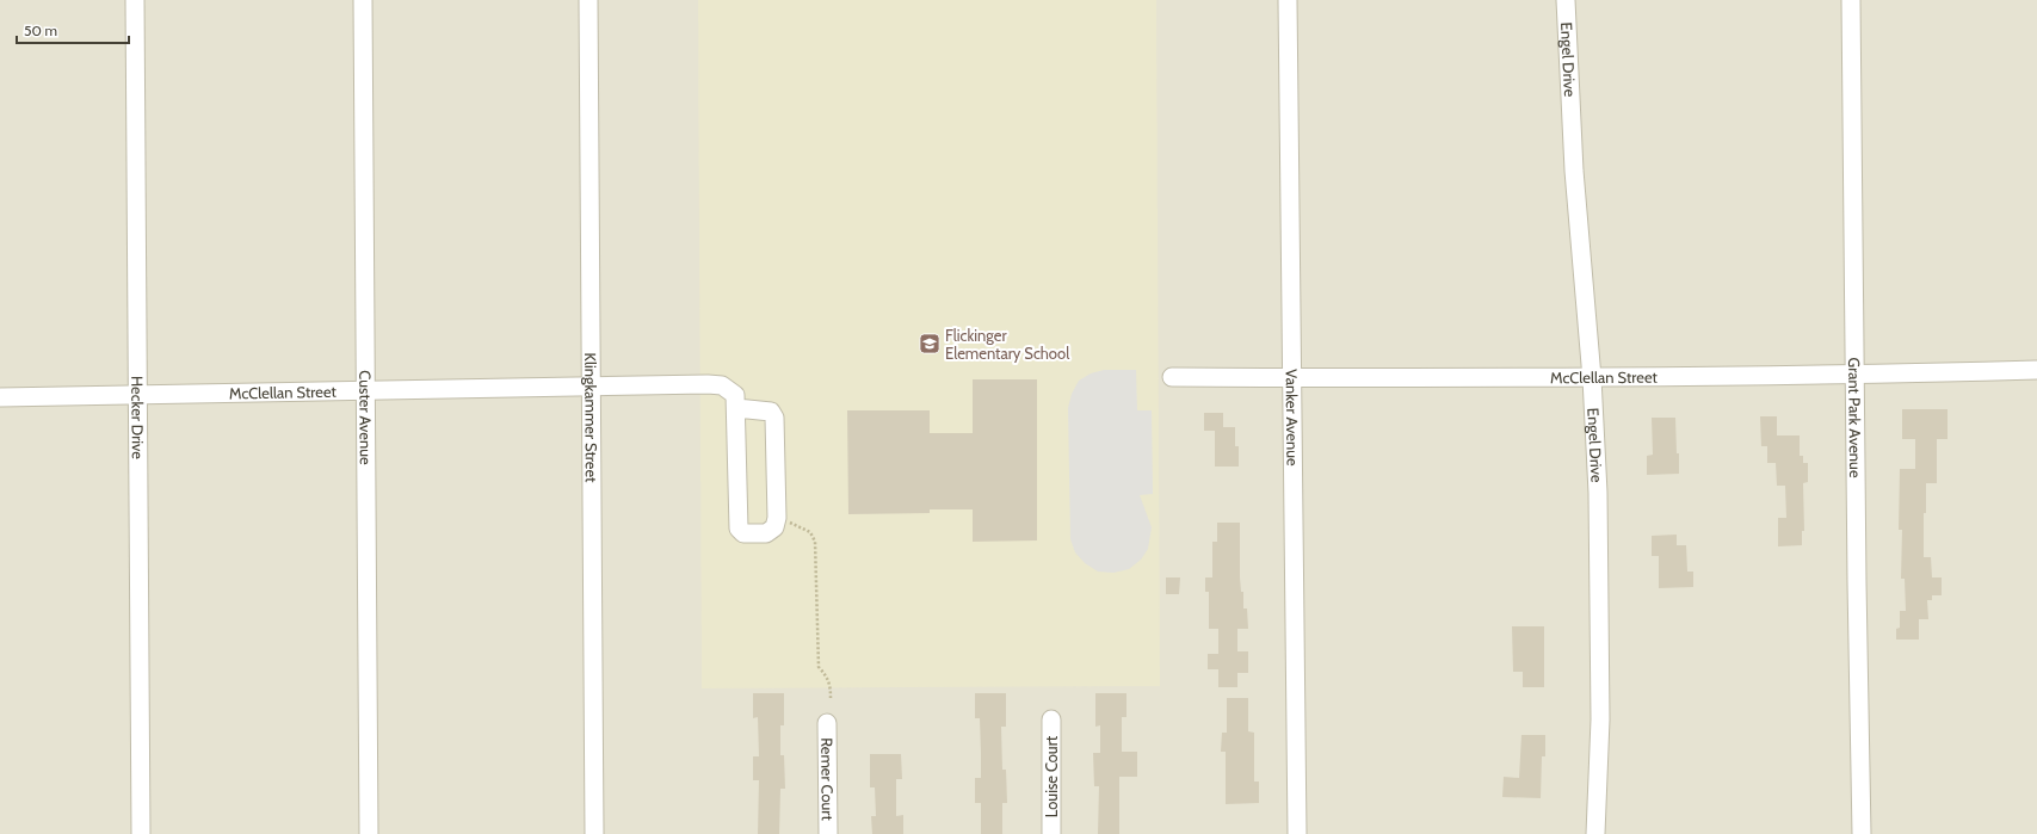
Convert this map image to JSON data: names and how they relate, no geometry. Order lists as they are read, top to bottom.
{
  "streets": {
    "street": [
      "Engel Drive",
      "McClellan Street",
      "Vanker Avenue",
      "Hecker Drive",
      "Custer Avenue",
      "Klingkammer Street",
      "Grant Park Avenue",
      "Louise Court",
      "Remer Court"
    ]
  },
  "crossings": [
    ["Engel Drive", "McClellan Street"],
    ["McClellan Street", "Vanker Avenue"],
    ["McClellan Street", "Hecker Drive"],
    ["McClellan Street", "Custer Avenue"],
    ["McClellan Street", "Klingkammer Street"],
    ["McClellan Street", "Grant Park Avenue"]
  ],
  "places": {
    "school or university": ["Flickinger Elementary School"]
  },
  "scale_bar": "50 m"
}
